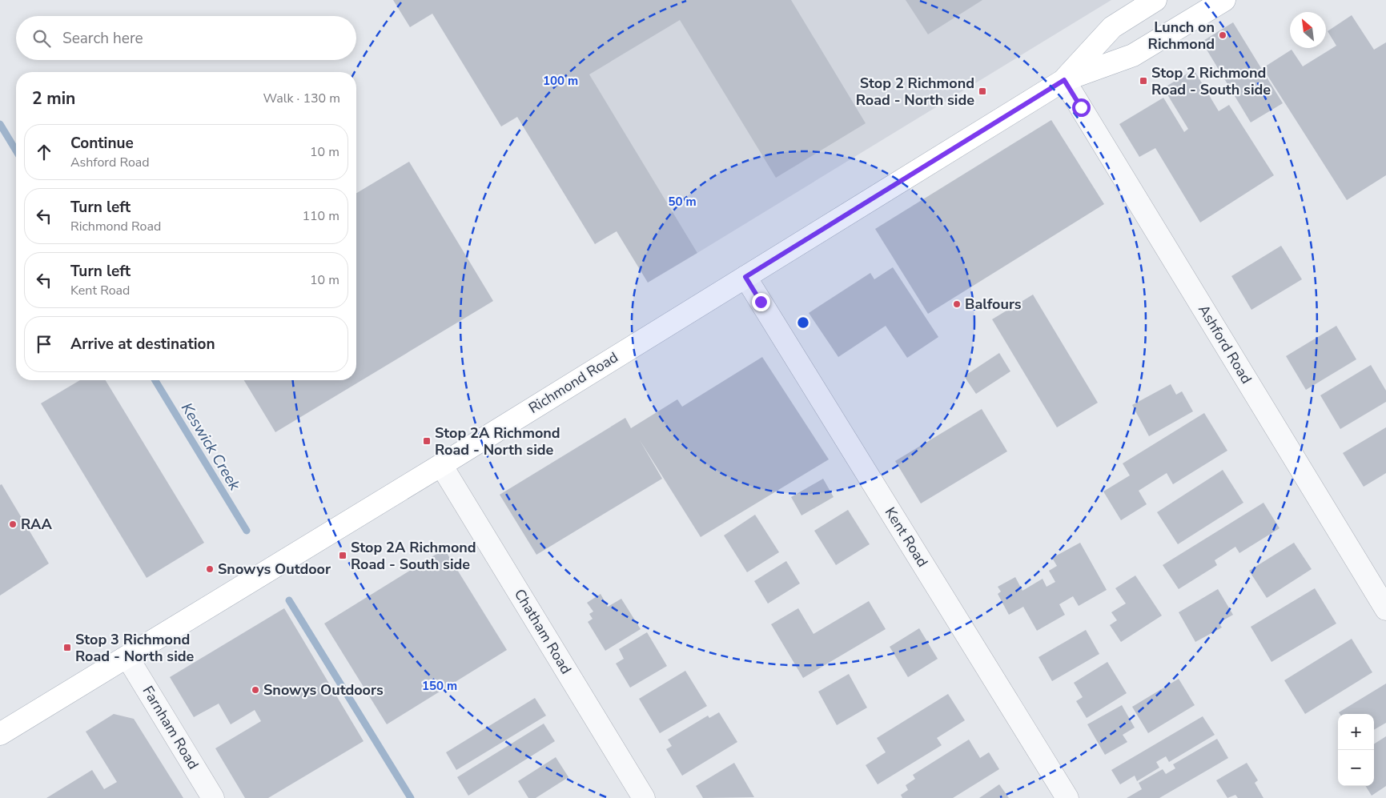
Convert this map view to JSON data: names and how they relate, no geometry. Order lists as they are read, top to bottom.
{
  "streets": {
    "main road": ["Richmond Road"],
    "street": [
      "Ashford Road",
      "Kent Road",
      "Chatham Road",
      "Farnham Road"
    ]
  },
  "crossings": [
    ["Ashford Road", "Richmond Road"],
    ["Richmond Road", "Kent Road"],
    ["Richmond Road", "Chatham Road"],
    ["Richmond Road", "Farnham Road"]
  ],
  "water": ["Keswick Creek"],
  "places": {
    "other": [
      "Lunch on Richmond",
      "Balfours",
      "RAA",
      "Snowys Outdoor",
      "Snowys Outdoors"
    ],
    "transit": [
      "Stop 2 Richmond Road - South side",
      "Stop 2 Richmond Road - North side",
      "Stop 2A Richmond Road - North side",
      "Stop 2A Richmond Road - South side",
      "Stop 3 Richmond Road - North side"
    ]
  },
  "north": "top left",
  "page": {
    "search": "Search here",
    "heading": ["2 min", "Walk · 130 m"],
    "list": [
      ["Continue", "Ashford Road", "10 m"],
      ["Turn left", "Richmond Road", "110 m"],
      ["Turn left", "Kent Road", "10 m"],
      "Arrive at destination"
    ],
    "map_buttons": ["+", "−"]
  },
  "rings": ["100 m", "50 m", "150 m"]
}
